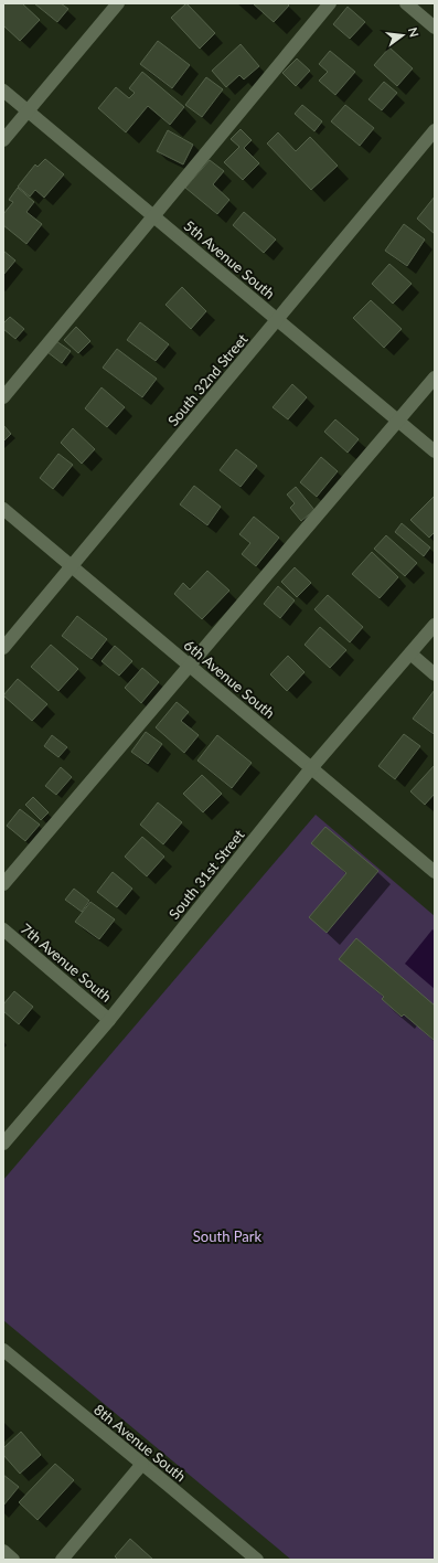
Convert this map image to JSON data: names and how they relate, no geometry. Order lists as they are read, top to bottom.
{
  "streets": {
    "street": [
      "5th Avenue South",
      "South 32nd Street",
      "6th Avenue South",
      "South 31st Street",
      "7th Avenue South",
      "8th Avenue South"
    ]
  },
  "crossings": [
    ["5th Avenue South", "South 32nd Street"],
    ["South 32nd Street", "6th Avenue South"],
    ["6th Avenue South", "South 31st Street"],
    ["South 31st Street", "7th Avenue South"]
  ],
  "parks": ["South Park"],
  "north": "right"
}
